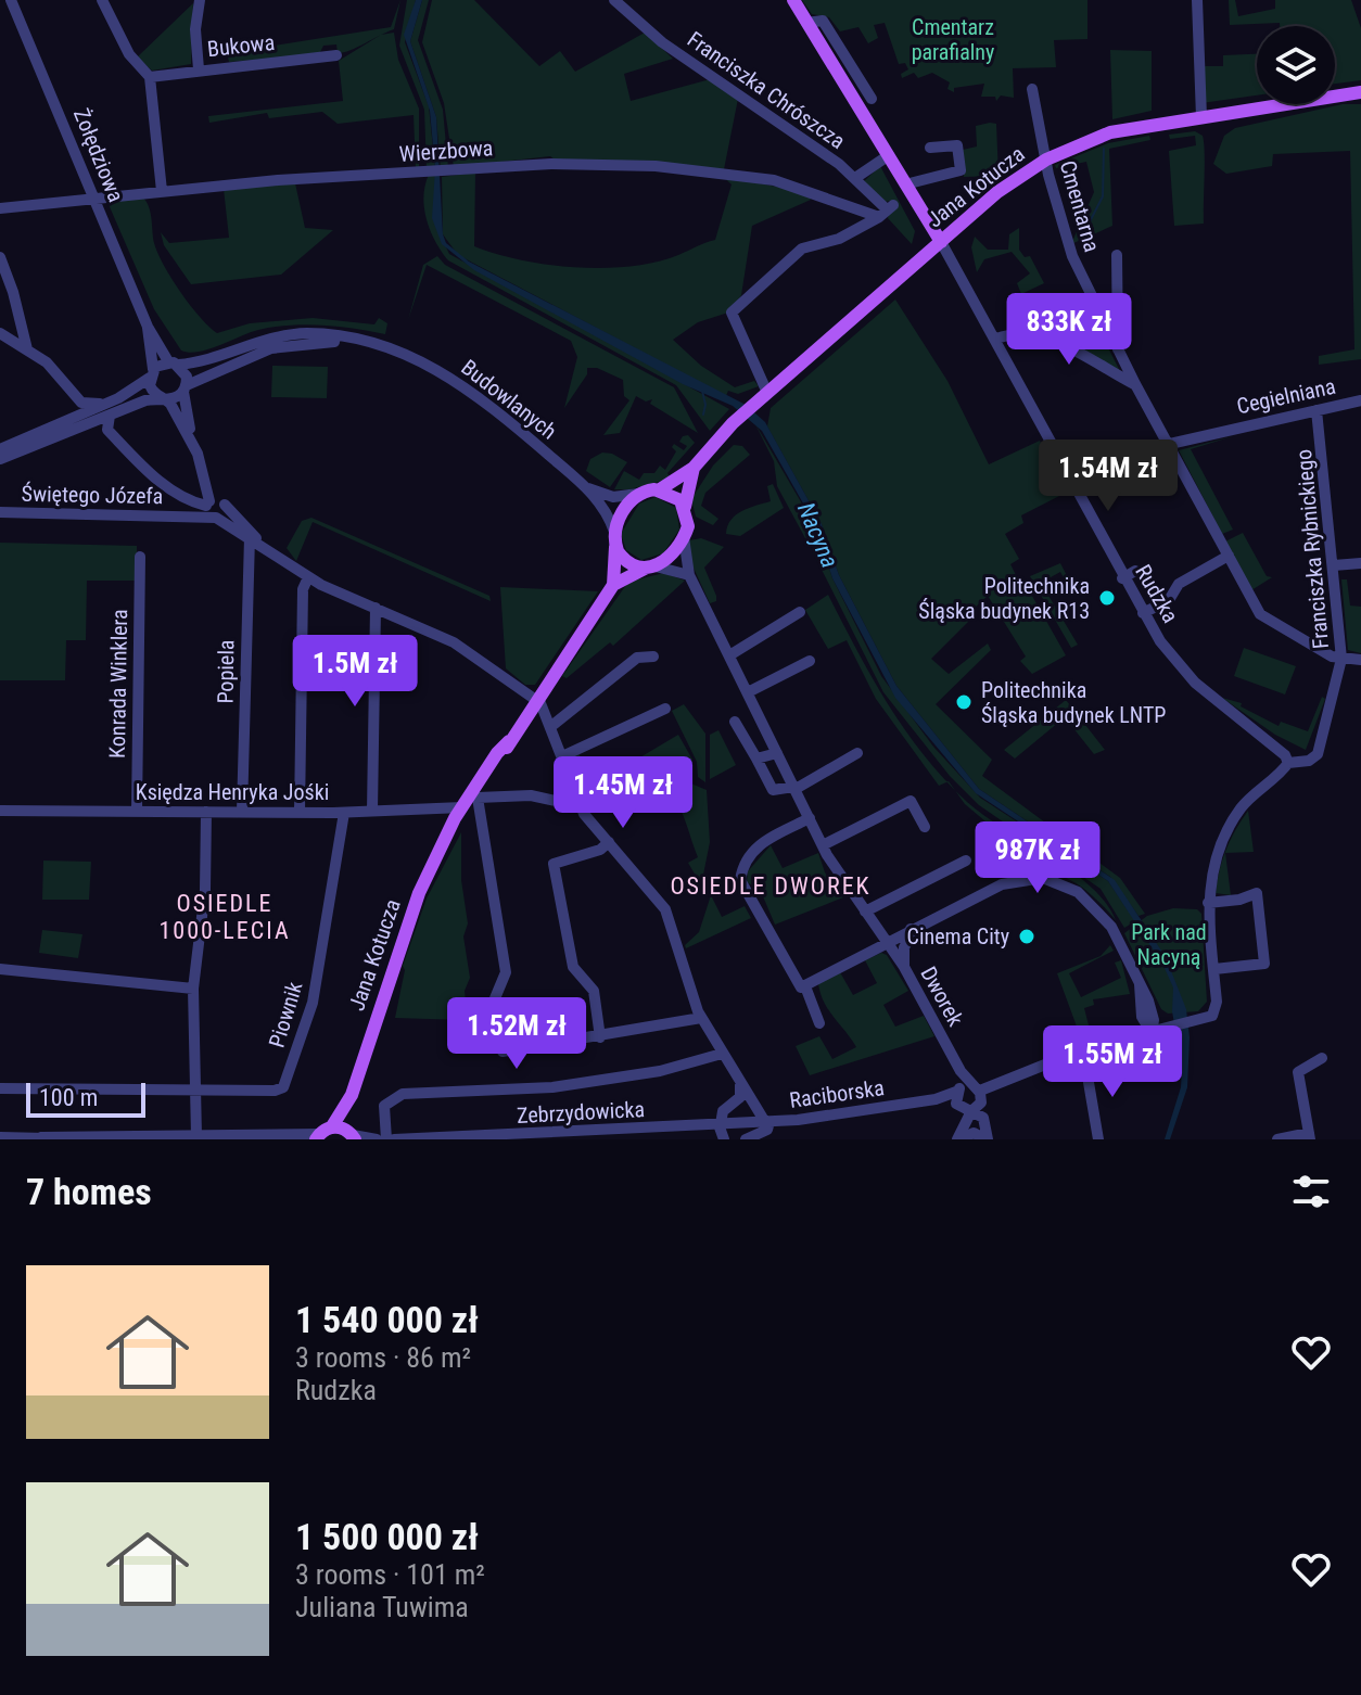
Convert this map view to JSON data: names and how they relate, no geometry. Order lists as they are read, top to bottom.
{
  "streets": {
    "main road": ["Jana Kotucza", "Rudzka"],
    "street": [
      "Bukowa",
      "Franciszka Chrószcza",
      "Wierzbowa",
      "Żołędziowa",
      "Cmentarna",
      "Cegielniana",
      "Budowlanych",
      "Świętego Józefa",
      "Franciszka Rybnickiego",
      "Popiela",
      "Konrada Winklera",
      "Księdza Henryka Jośki",
      "Dworek",
      "Piownik",
      "Raciborska",
      "Zebrzydowicka"
    ]
  },
  "crossings": [
    ["Wierzbowa", "Żołędziowa"],
    ["Żołędziowa", "Budowlanych"],
    ["Żołędziowa", "Świętego Józefa"],
    ["Jana Kotucza", "Cmentarna"],
    ["Jana Kotucza", "Budowlanych"],
    ["Jana Kotucza", "Świętego Józefa"],
    ["Jana Kotucza", "Rudzka"],
    ["Jana Kotucza", "Księdza Henryka Jośki"],
    ["Jana Kotucza", "Dworek"],
    ["Cmentarna", "Cegielniana"],
    ["Cmentarna", "Franciszka Rybnickiego"],
    ["Cegielniana", "Franciszka Rybnickiego"],
    ["Budowlanych", "Świętego Józefa"],
    ["Budowlanych", "Dworek"],
    ["Świętego Józefa", "Popiela"],
    ["Świętego Józefa", "Raciborska"],
    ["Świętego Józefa", "Zebrzydowicka"],
    ["Franciszka Rybnickiego", "Rudzka"],
    ["Popiela", "Księdza Henryka Jośki"],
    ["Konrada Winklera", "Księdza Henryka Jośki"],
    ["Księdza Henryka Jośki", "Piownik"],
    ["Dworek", "Raciborska"],
    ["Raciborska", "Zebrzydowicka"]
  ],
  "districts": ["OSIEDLE DWOREK", "OSIEDLE 1000-LECIA"],
  "water": ["Nacyna"],
  "parks": ["Cmentarz parafialny", "Park nad Nacyną"],
  "places": ["Politechnika Śląska budynek R13", "Politechnika Śląska budynek LNTP", "Cinema City"],
  "scale_bar": "100 m",
  "page": {
    "price": [
      "833K zł",
      "1.54M zł",
      "1.5M zł",
      "1.45M zł",
      "987K zł",
      "1.52M zł",
      "1.55M zł"
    ],
    "scale": "100 m",
    "heading": "7 homes",
    "list": [
      {
        "name": "1 540 000 zł",
        "note": "3 rooms · 86 m² · Rudzka"
      },
      {
        "name": "1 500 000 zł",
        "note": "3 rooms · 101 m² · Juliana Tuwima"
      }
    ]
  }
}
